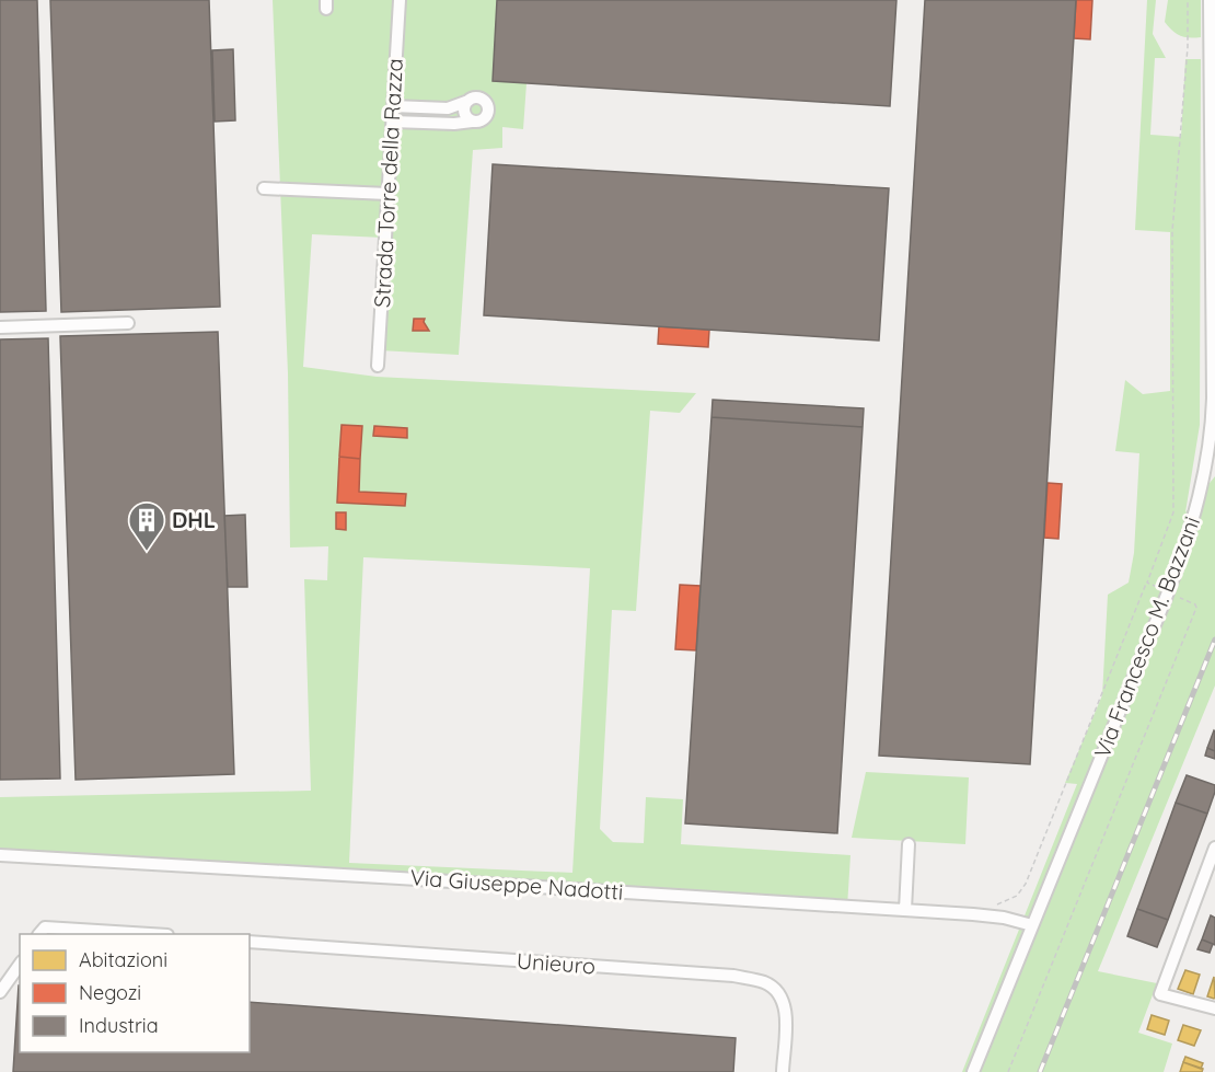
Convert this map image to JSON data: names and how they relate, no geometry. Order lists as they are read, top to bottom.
{
  "streets": {
    "street": [
      "Strada Torre della Razza",
      "Via Francesco M. Bazzani",
      "Via Giuseppe Nadotti",
      "Unieuro"
    ]
  },
  "crossings": [
    ["Via Francesco M. Bazzani", "Via Giuseppe Nadotti"]
  ],
  "places": {
    "building": ["DHL"]
  },
  "legend": ["Abitazioni", "Negozi", "Industria"]
}
